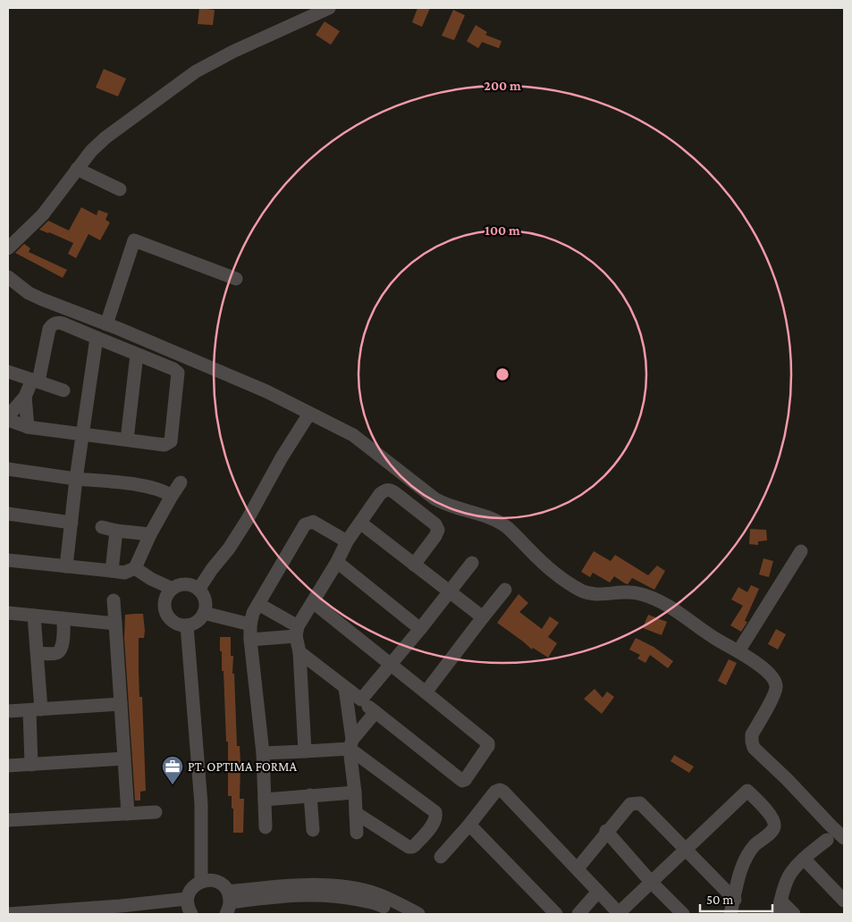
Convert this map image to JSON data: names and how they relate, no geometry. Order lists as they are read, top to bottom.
{
  "places": {
    "office": ["PT. OPTIMA FORMA"]
  },
  "scale_bar": "50 m",
  "rings": ["200 m", "100 m"]
}
